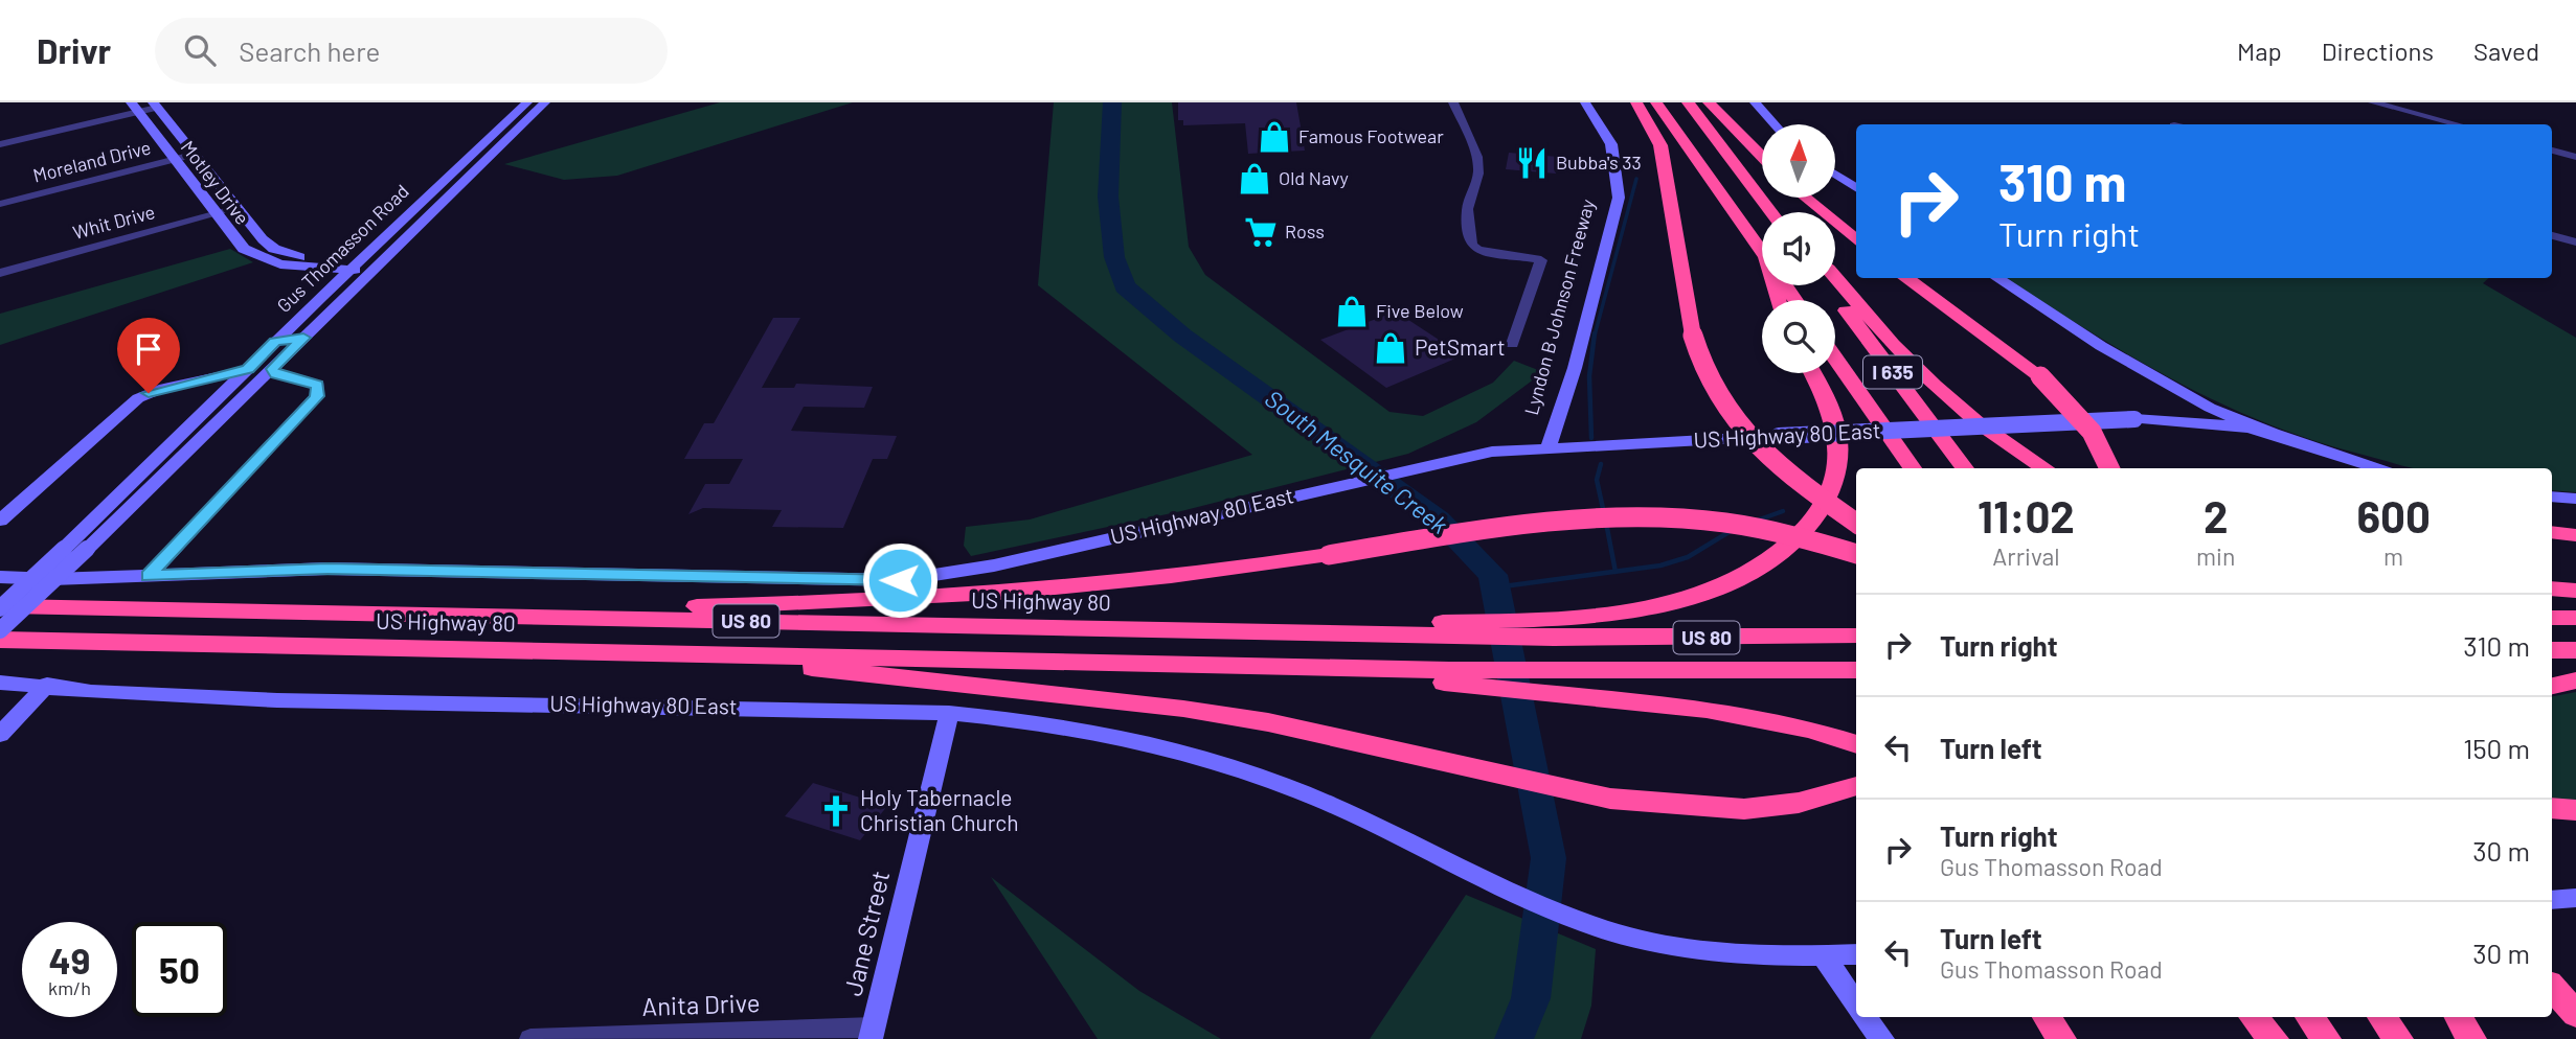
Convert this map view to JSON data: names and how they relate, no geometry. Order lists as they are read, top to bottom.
{
  "streets": {
    "highway": ["I 635", "US Highway 80", "US 80"],
    "main road": [
      "Motley Drive",
      "Gus Thomasson Road",
      "Lyndon B Johnson Freeway",
      "US Highway 80 East",
      "Jane Street"
    ],
    "street": ["Moreland Drive", "Whit Drive", "Anita Drive"]
  },
  "crossings": [
    ["Moreland Drive", "Motley Drive"],
    ["Motley Drive", "Whit Drive"],
    ["Motley Drive", "Gus Thomasson Road"],
    ["Gus Thomasson Road", "US Highway 80"],
    ["Lyndon B Johnson Freeway", "US Highway 80 East"],
    ["US Highway 80 East", "Jane Street"],
    ["US Highway 80", "US 80"],
    ["Jane Street", "Anita Drive"]
  ],
  "water": ["South Mesquite Creek"],
  "places": {
    "shop": [
      "Famous Footwear",
      "Old Navy",
      "Five Below",
      "PetSmart"
    ],
    "restaurant": ["Bubba's 33"],
    "supermarket": ["Ross"],
    "church": ["Holy Tabernacle Christian Church"]
  },
  "north": "top",
  "page": {
    "header": "Drivr",
    "search": "Search here",
    "nav": ["Map", "Directions", "Saved"],
    "turn": ["310 m", "Turn right"],
    "eta": [
      "11:02",
      "Arrival",
      "2",
      "min",
      "600",
      "m"
    ],
    "list": [
      {
        "name": "Turn right",
        "value": "310 m"
      },
      {
        "name": "Turn left",
        "value": "150 m"
      },
      {
        "name": "Turn right",
        "note": "Gus Thomasson Road",
        "value": "30 m"
      },
      {
        "name": "Turn left",
        "note": "Gus Thomasson Road",
        "value": "30 m"
      }
    ],
    "speed": "49 km/h",
    "limit": "50"
  }
}
